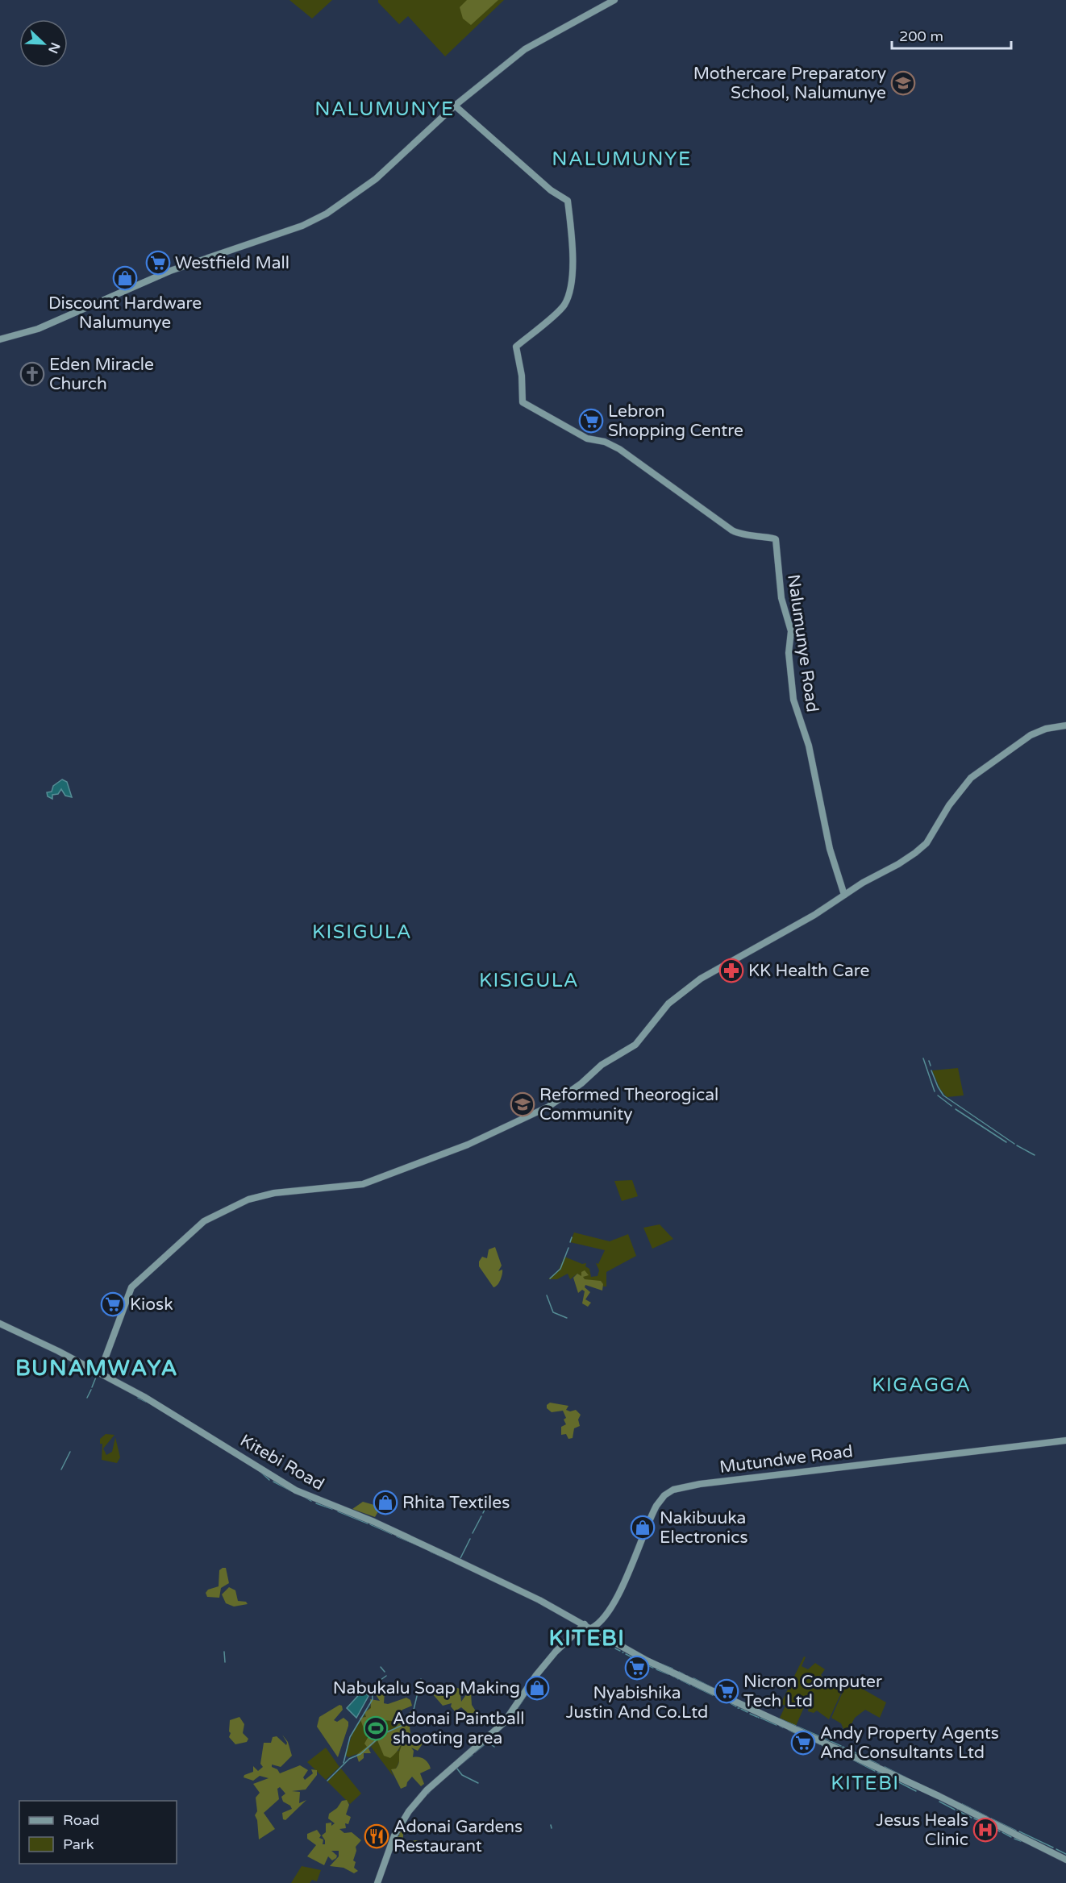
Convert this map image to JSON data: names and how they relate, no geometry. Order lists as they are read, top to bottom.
{
  "streets": {
    "street": ["Nalumunye Road", "Mutundwe Road", "Kitebi Road"]
  },
  "crossings": [
    ["Mutundwe Road", "Kitebi Road"]
  ],
  "districts": [
    "NALUMUNYE",
    "NALUMUNYE",
    "KISIGULA",
    "KISIGULA",
    "BUNAMWAYA",
    "KIGAGGA",
    "KITEBI",
    "KITEBI"
  ],
  "places": {
    "school or university": ["Mothercare Preparatory School, Nalumunye", "Reformed Theorogical Community"],
    "supermarket": [
      "Westfield Mall",
      "Lebron Shopping Centre",
      "Kiosk",
      "Nyabishika Justin And Co.Ltd",
      "Nicron Computer Tech Ltd",
      "Andy Property Agents And Consultants Ltd"
    ],
    "shop": [
      "Discount Hardware Nalumunye",
      "Rhita Textiles",
      "Nakibuuka Electronics",
      "Nabukalu Soap Making"
    ],
    "church": ["Eden Miracle Church"],
    "pharmacy": ["KK Health Care"],
    "sports": ["Adonai Paintball shooting area"],
    "hospital": ["Jesus Heals Clinic"],
    "restaurant": ["Adonai Gardens Restaurant"]
  },
  "legend": ["Road", "Park"],
  "scale_bar": "200 m",
  "north": "bottom right"
}
